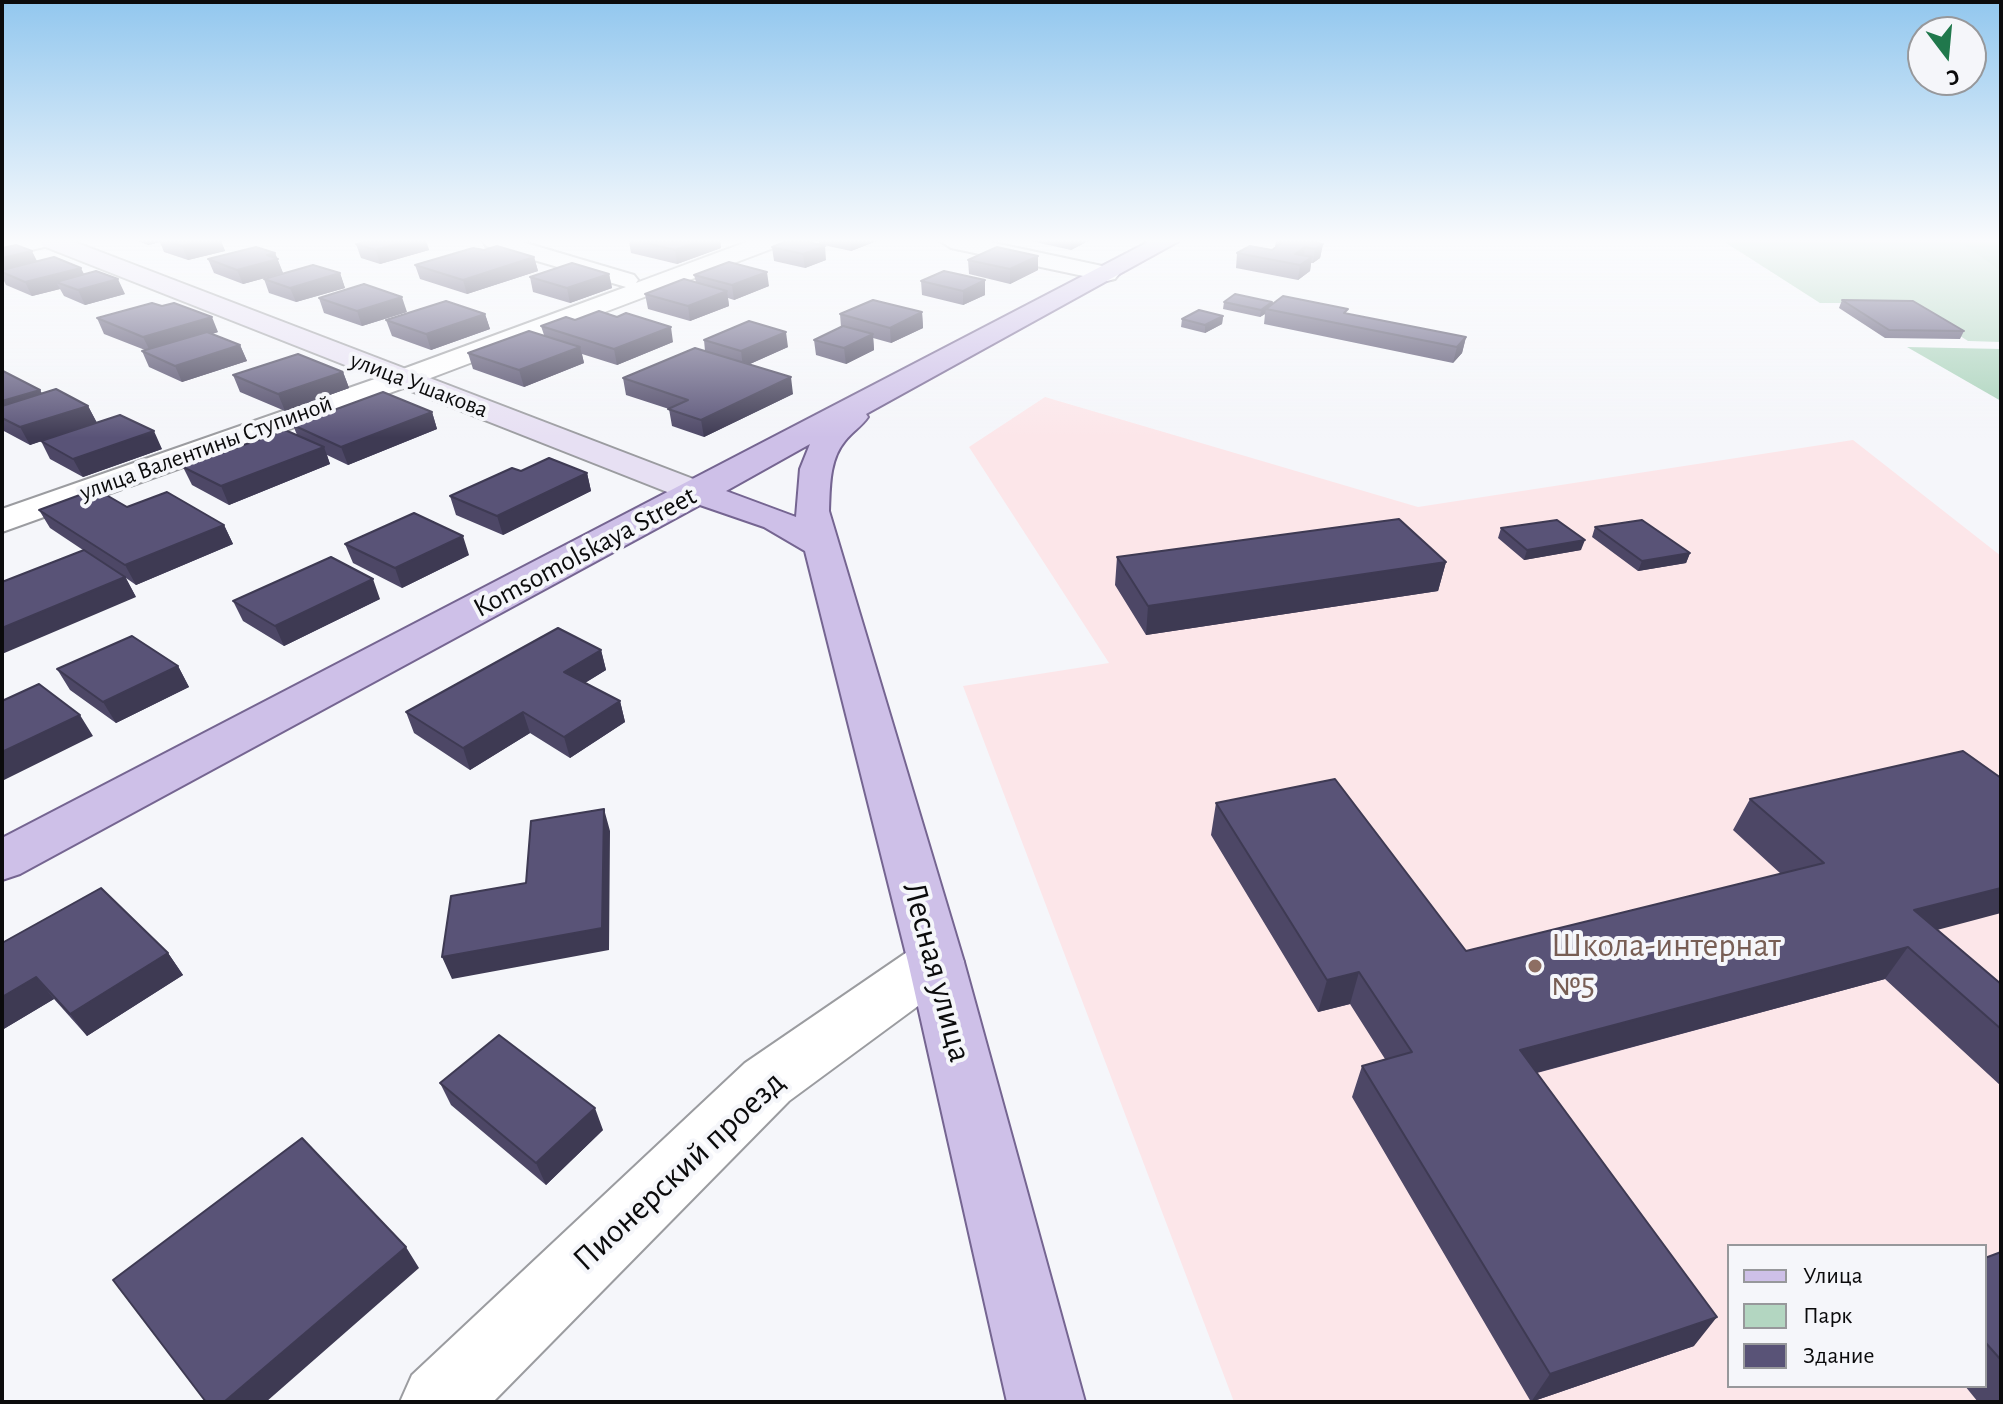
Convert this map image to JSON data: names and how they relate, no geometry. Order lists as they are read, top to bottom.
{
  "streets": {
    "main road": ["Komsomolskaya Street", "Лесная улица"],
    "street": ["улица Ушакова", "улица Валентины Ступиной", "Пионерский проезд"]
  },
  "crossings": [
    ["улица Ушакова", "улица Валентины Ступиной"],
    ["улица Ушакова", "Komsomolskaya Street"],
    ["Komsomolskaya Street", "Лесная улица"],
    ["Лесная улица", "Пионерский проезд"]
  ],
  "places": ["Школа-интернат №5"],
  "legend": ["Улица", "Парк", "Здание"],
  "north": "bottom"
}
